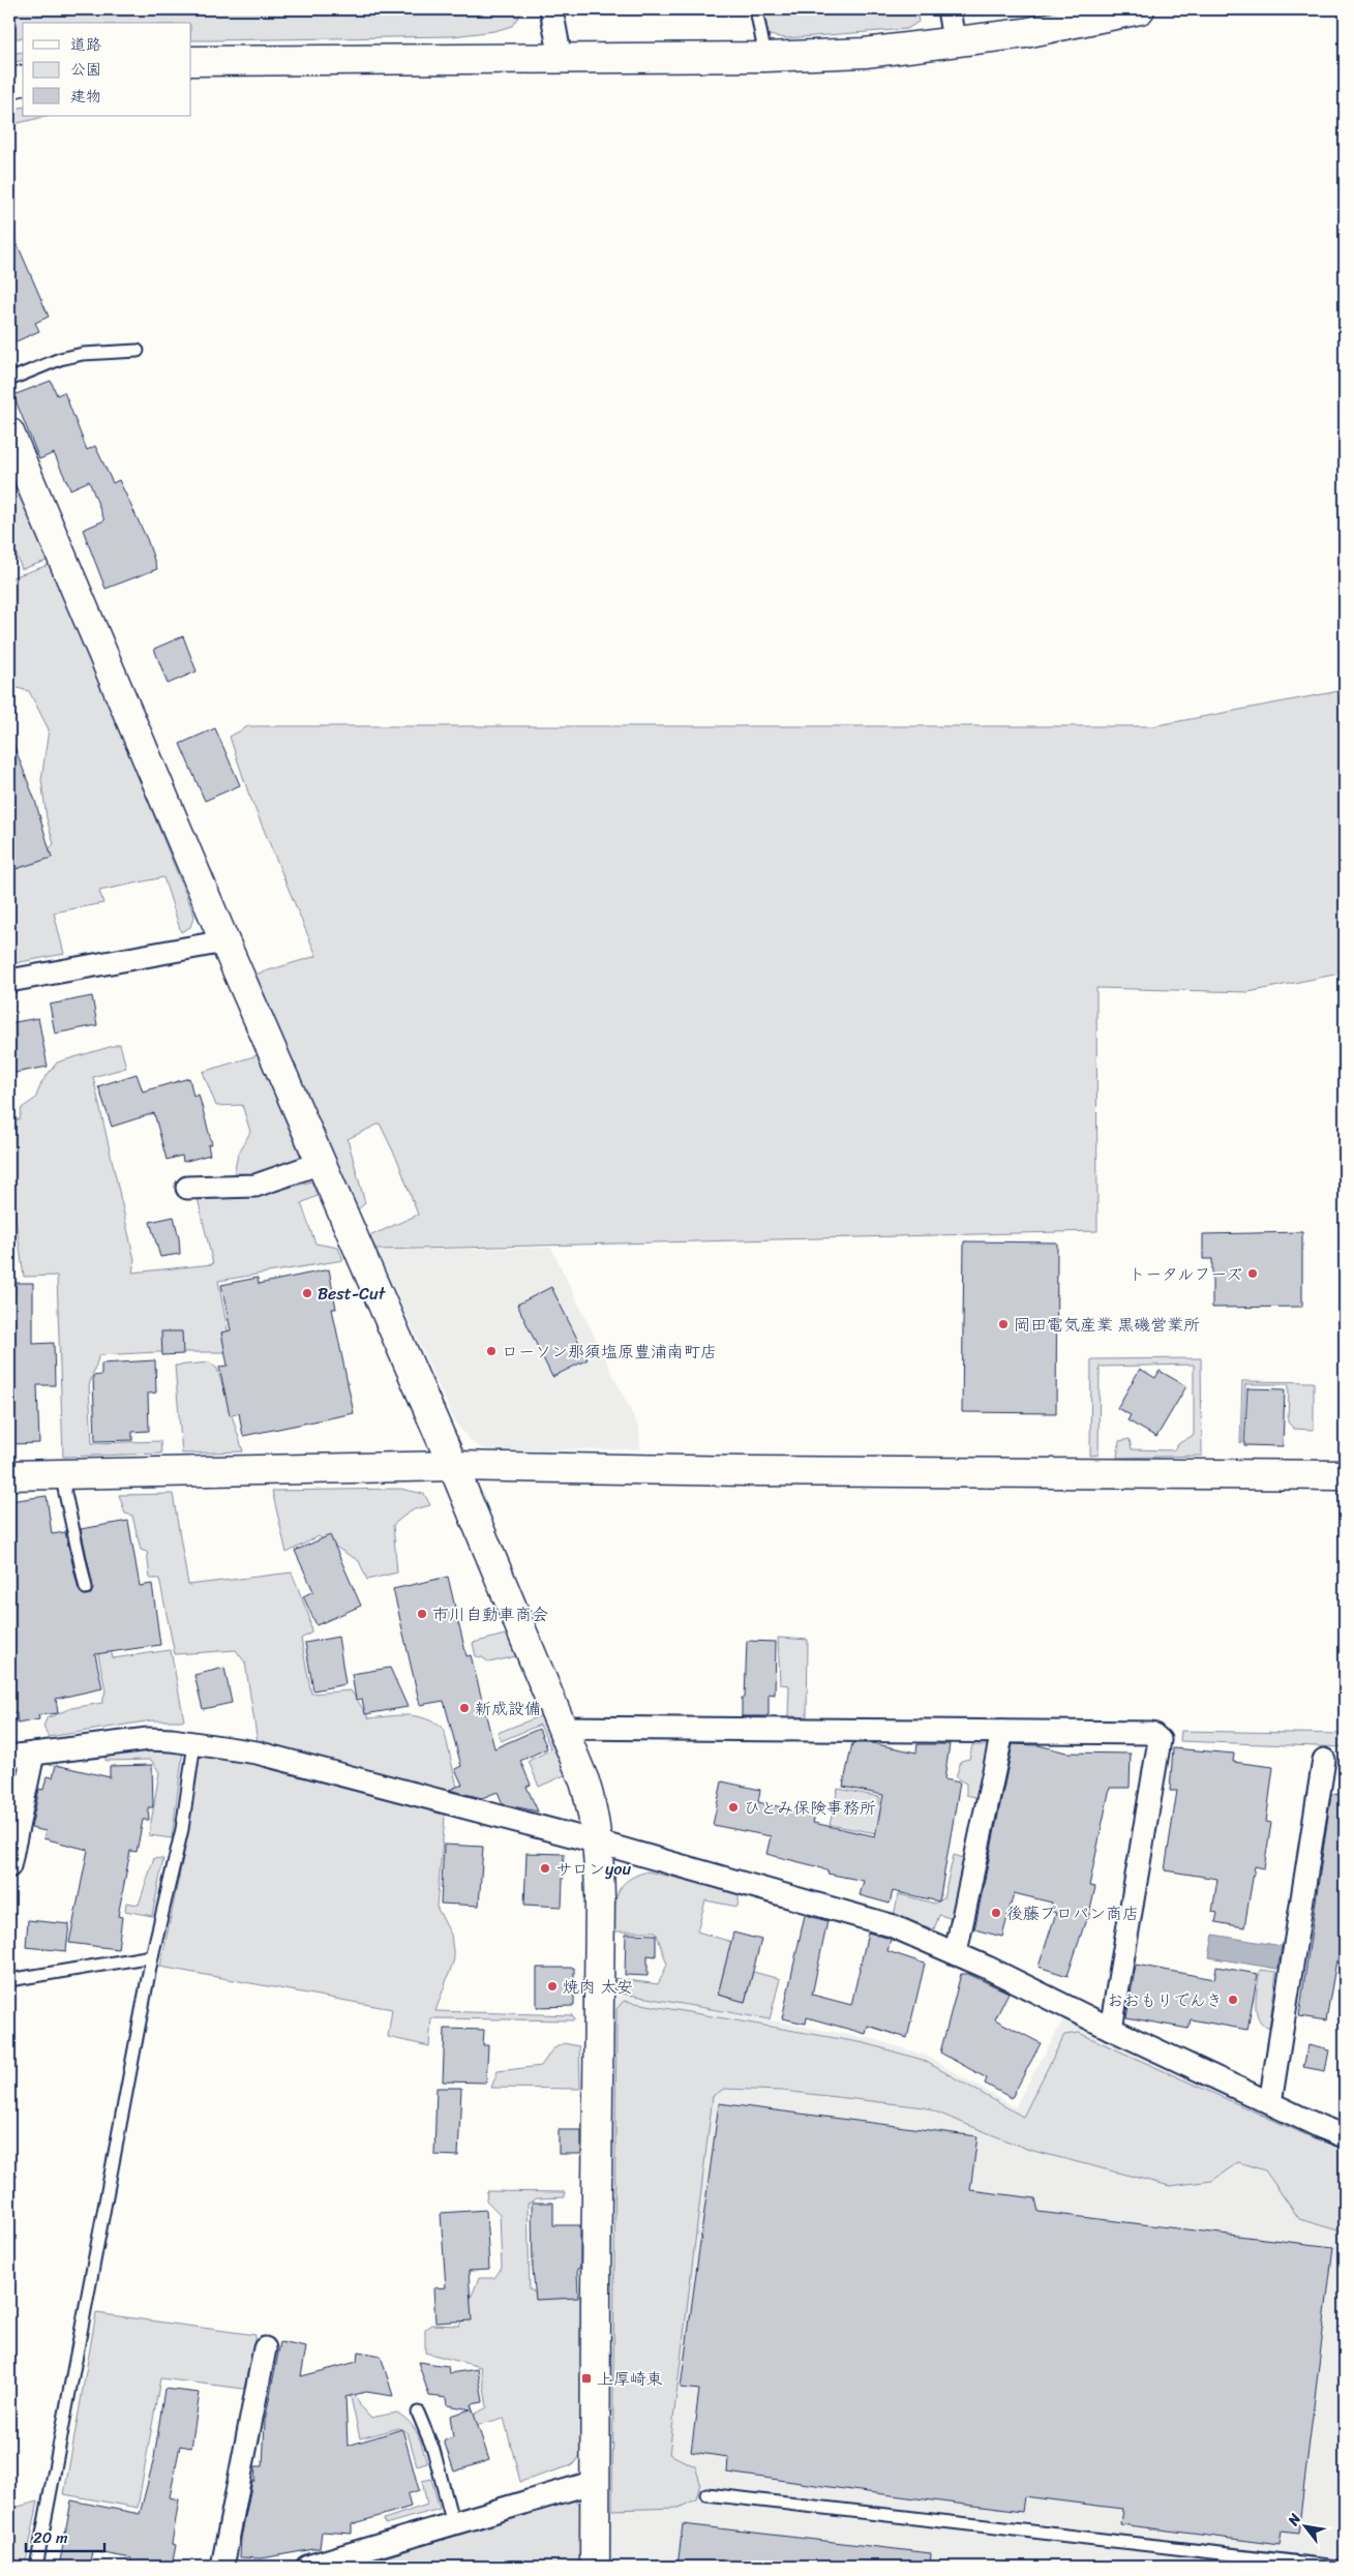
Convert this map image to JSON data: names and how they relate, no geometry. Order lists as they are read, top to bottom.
{
  "places": {
    "other": [
      "トータルフーズ",
      "Best-Cut",
      "岡田電気産業 黒磯営業所",
      "ローソン那須塩原豊浦南町店",
      "市川自動車商会",
      "新成設備",
      "ひとみ保険事務所",
      "サロンyou",
      "後藤プロパン商店",
      "焼肉 太安",
      "おおもりでんき"
    ],
    "transit": ["上厚崎東"]
  },
  "legend": ["道路", "公園", "建物"],
  "scale_bar": "20 m",
  "north": "top left"
}
